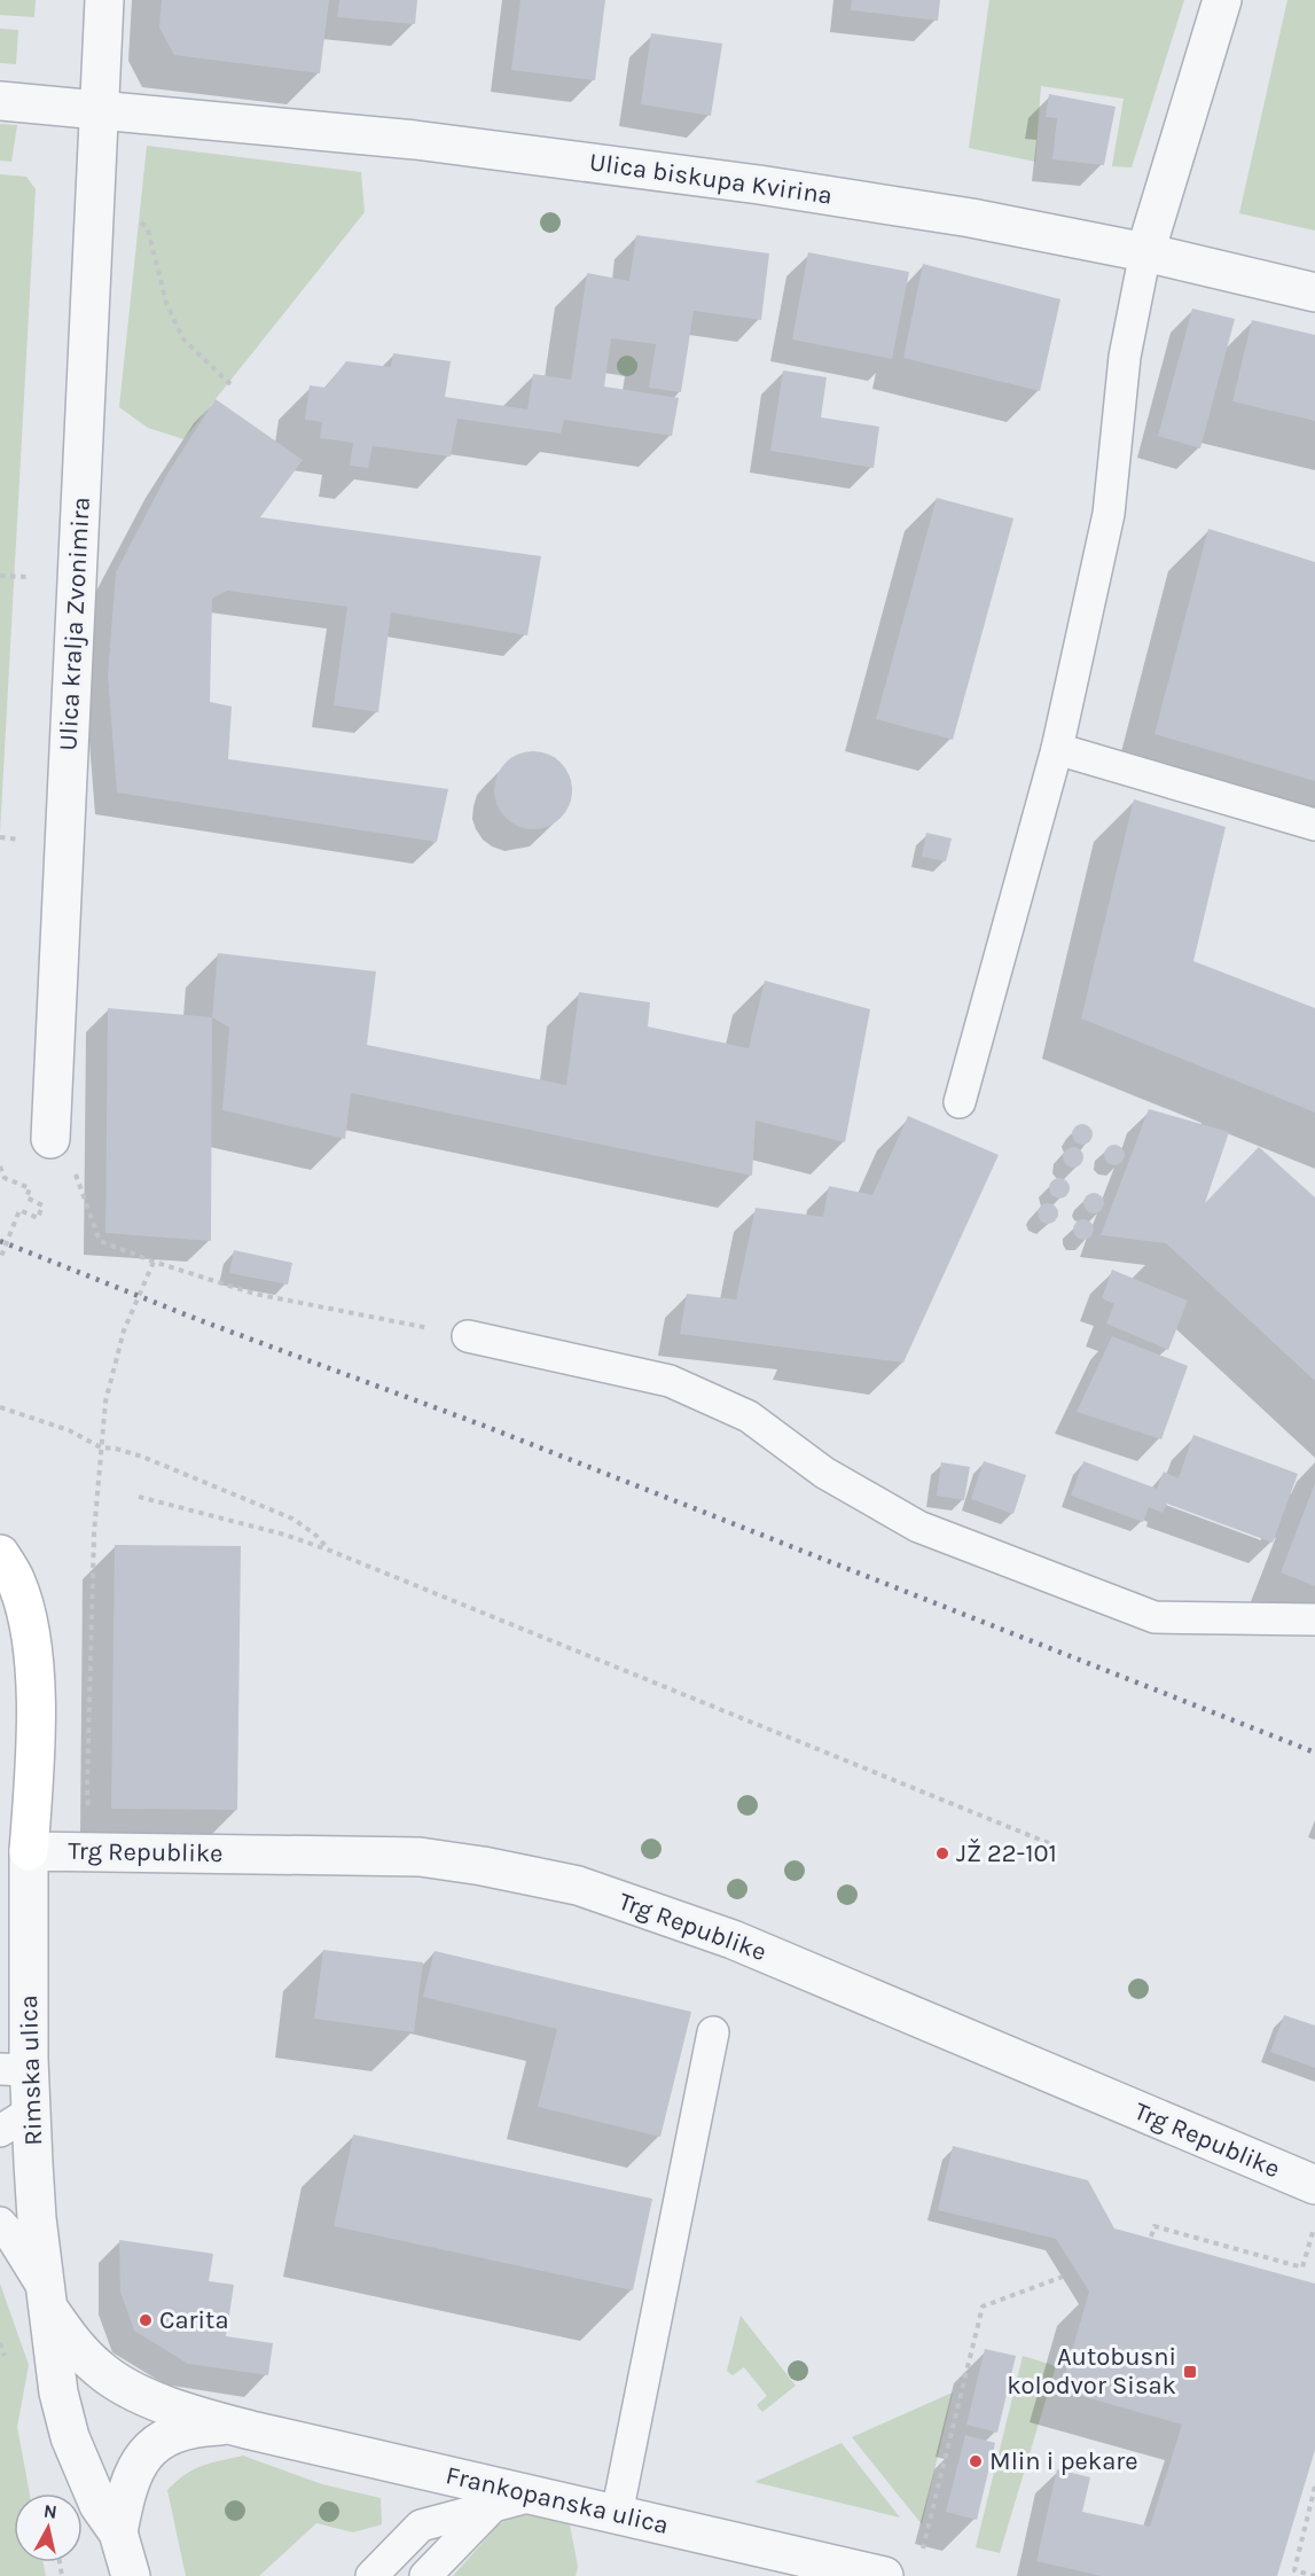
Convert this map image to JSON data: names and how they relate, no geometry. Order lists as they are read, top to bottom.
{
  "streets": {
    "main road": ["Rimska ulica"],
    "street": [
      "Ulica biskupa Kvirina",
      "Ulica kralja Zvonimira",
      "Trg Republike",
      "Frankopanska ulica"
    ]
  },
  "crossings": [
    ["Ulica biskupa Kvirina", "Ulica kralja Zvonimira"],
    ["Trg Republike", "Rimska ulica"],
    ["Rimska ulica", "Frankopanska ulica"]
  ],
  "places": {
    "other": ["JŽ 22-101", "Carita", "Mlin i pekare"],
    "transit": ["Autobusni kolodvor Sisak"]
  },
  "north": "top"
}
